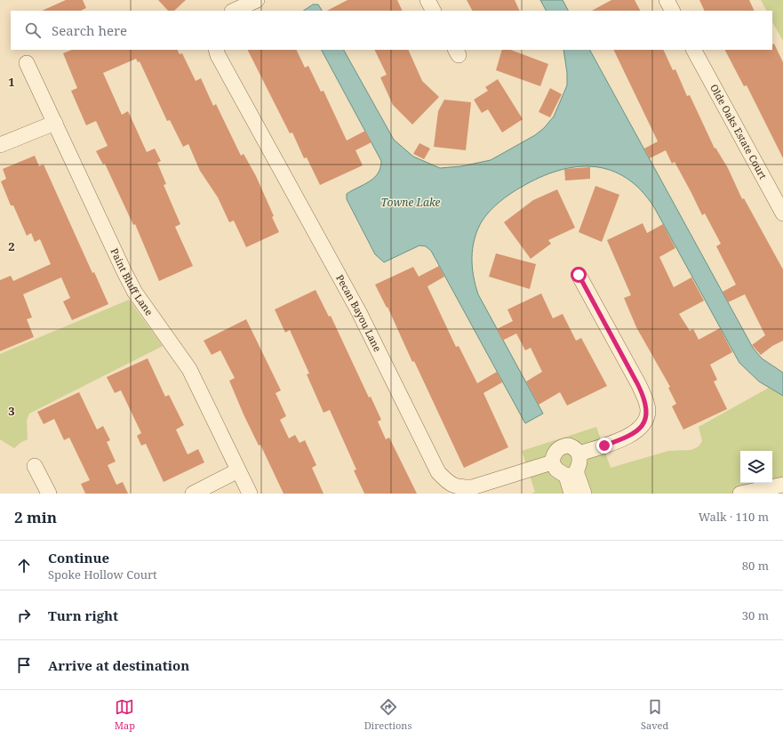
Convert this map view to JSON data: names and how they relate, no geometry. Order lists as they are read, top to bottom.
{
  "streets": {
    "street": ["Olde Oaks Estate Court", "Paint Bluff Lane", "Pecan Bayou Lane"]
  },
  "water": ["Towne Lake"],
  "page": {
    "search": "Search here",
    "heading": ["2 min", "Walk · 110 m"],
    "list": [
      ["Continue", "Spoke Hollow Court", "80 m"],
      ["Turn right", "30 m"],
      "Arrive at destination"
    ],
    "nav": ["Map", "Directions", "Saved"]
  },
  "grid": {
    "rows": ["1", "2", "3"]
  }
}
